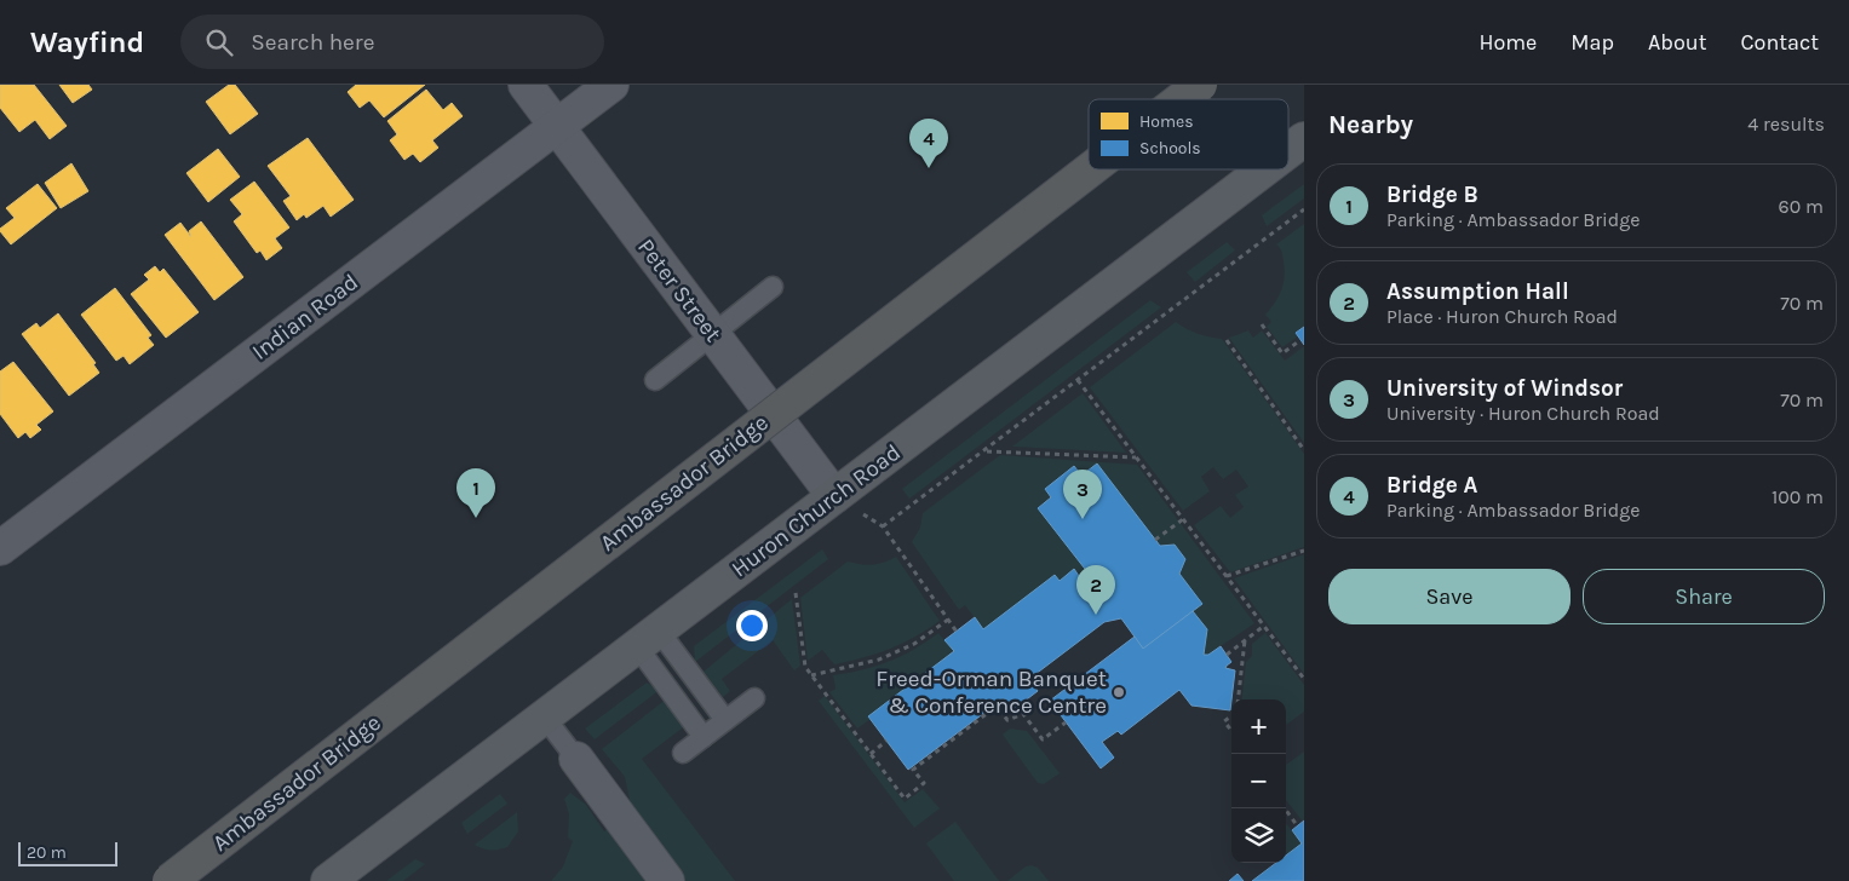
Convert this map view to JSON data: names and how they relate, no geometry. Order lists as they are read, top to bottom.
{
  "streets": {
    "highway": ["Ambassador Bridge"],
    "street": ["Peter Street", "Indian Road", "Huron Church Road"]
  },
  "crossings": [
    ["Peter Street", "Indian Road"],
    ["Peter Street", "Huron Church Road"]
  ],
  "places": ["Freed-Orman Banquet & Conference Centre"],
  "legend": ["Homes", "Schools"],
  "scale_bar": "20 m",
  "page": {
    "header": "Wayfind",
    "search": "Search here",
    "nav": [
      "Home",
      "Map",
      "About",
      "Contact"
    ],
    "heading": ["Nearby", "4 results"],
    "pins": [
      "4",
      "1",
      "3",
      "2"
    ],
    "list": [
      {
        "mark": "1",
        "name": "Bridge B",
        "note": "Parking · Ambassador Bridge",
        "value": "60 m"
      },
      {
        "mark": "2",
        "name": "Assumption Hall",
        "note": "Place · Huron Church Road",
        "value": "70 m"
      },
      {
        "mark": "3",
        "name": "University of Windsor",
        "note": "University · Huron Church Road",
        "value": "70 m"
      },
      {
        "mark": "4",
        "name": "Bridge A",
        "note": "Parking · Ambassador Bridge",
        "value": "100 m"
      }
    ],
    "buttons": ["Save", "Share"],
    "map_buttons": ["+", "−"],
    "scale": "20 m"
  }
}
